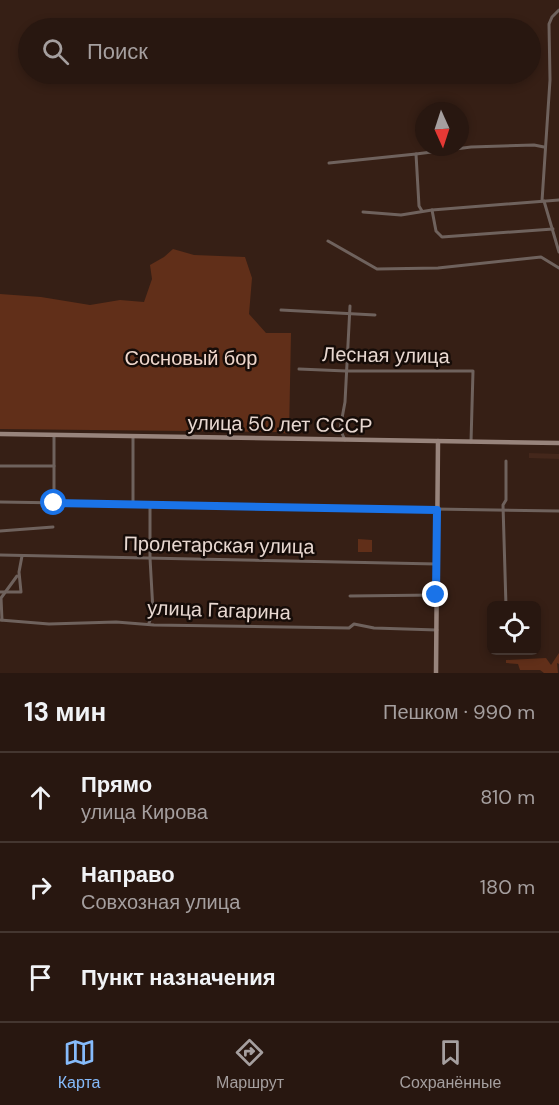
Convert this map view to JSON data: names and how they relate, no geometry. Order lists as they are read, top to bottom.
{
  "streets": {
    "street": [
      "Лесная улица",
      "улица 50 лет СССР",
      "Пролетарская улица",
      "улица Гагарина"
    ]
  },
  "crossings": [
    ["Лесная улица", "улица 50 лет СССР"]
  ],
  "parks": ["Сосновый бор"],
  "north": "bottom",
  "page": {
    "search": "Поиск",
    "heading": ["13 мин", "Пешком · 990 m"],
    "list": [
      ["Прямо", "улица Кирова", "810 m"],
      ["Направо", "Совхозная улица", "180 m"],
      "Пункт назначения"
    ],
    "nav": ["Карта", "Маршрут", "Сохранённые"]
  }
}
